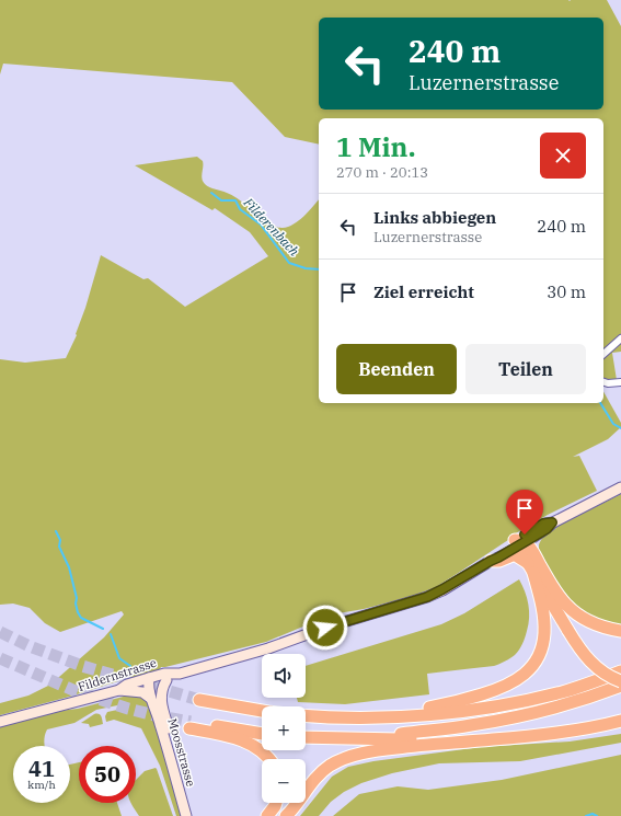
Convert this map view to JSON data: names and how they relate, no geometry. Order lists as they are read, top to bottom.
{
  "streets": {
    "main road": ["Fildernstrasse", "Moosstrasse"]
  },
  "crossings": [
    ["Fildernstrasse", "Moosstrasse"]
  ],
  "water": ["Filderenbach"],
  "page": {
    "turn": ["240 m", "Luzernerstrasse"],
    "heading": ["1 Min.", "270 m · 20:13"],
    "list": [
      {
        "name": "Links abbiegen",
        "note": "Luzernerstrasse",
        "value": "240 m"
      },
      {
        "name": "Ziel erreicht",
        "value": "30 m"
      }
    ],
    "buttons": ["Beenden", "Teilen"],
    "map_buttons": ["+", "−"],
    "speed": "41 km/h",
    "limit": "50"
  }
}
